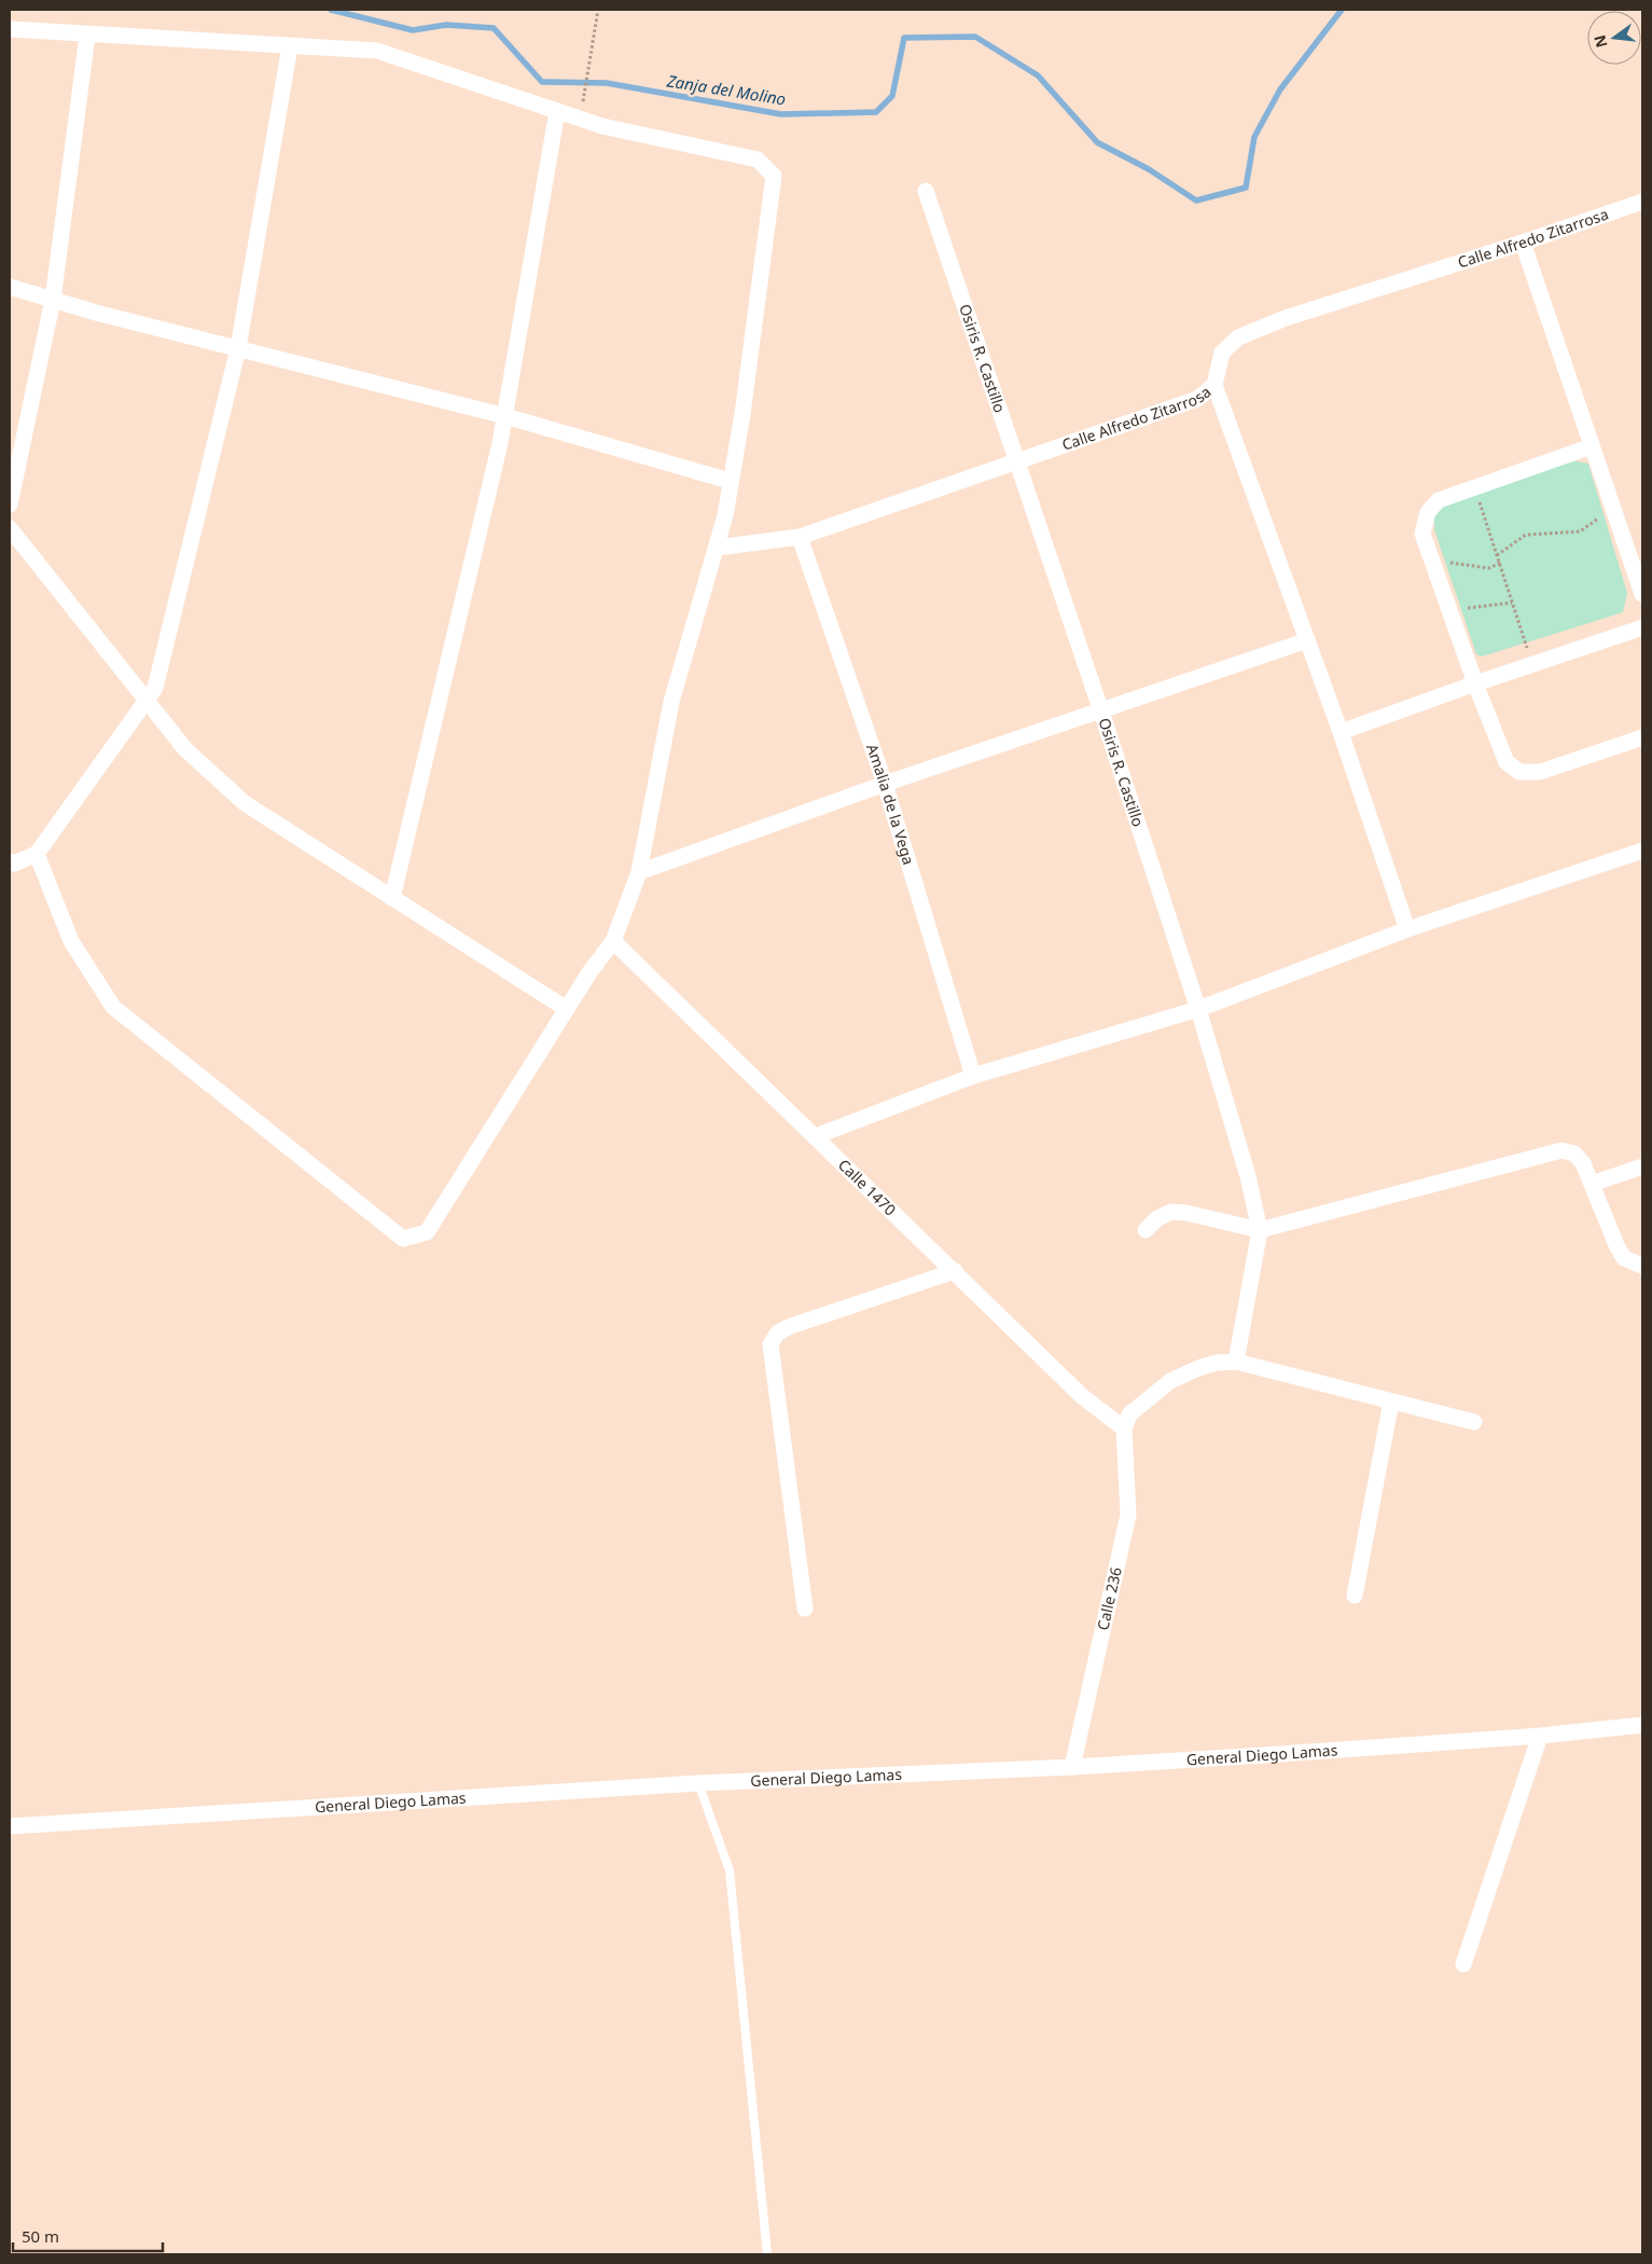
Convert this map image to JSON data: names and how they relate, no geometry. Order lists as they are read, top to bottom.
{
  "streets": {
    "street": [
      "Calle Alfredo Zitarrosa",
      "Osiris R. Castillo",
      "Amalia de la Vega",
      "Calle 1470",
      "Calle 236",
      "General Diego Lamas"
    ]
  },
  "crossings": [
    ["Calle Alfredo Zitarrosa", "Osiris R. Castillo"],
    ["Calle Alfredo Zitarrosa", "Amalia de la Vega"],
    ["Calle 1470", "Calle 236"],
    ["Calle 236", "General Diego Lamas"]
  ],
  "water": ["Zanja del Molino"],
  "scale_bar": "50 m",
  "north": "left"
}
